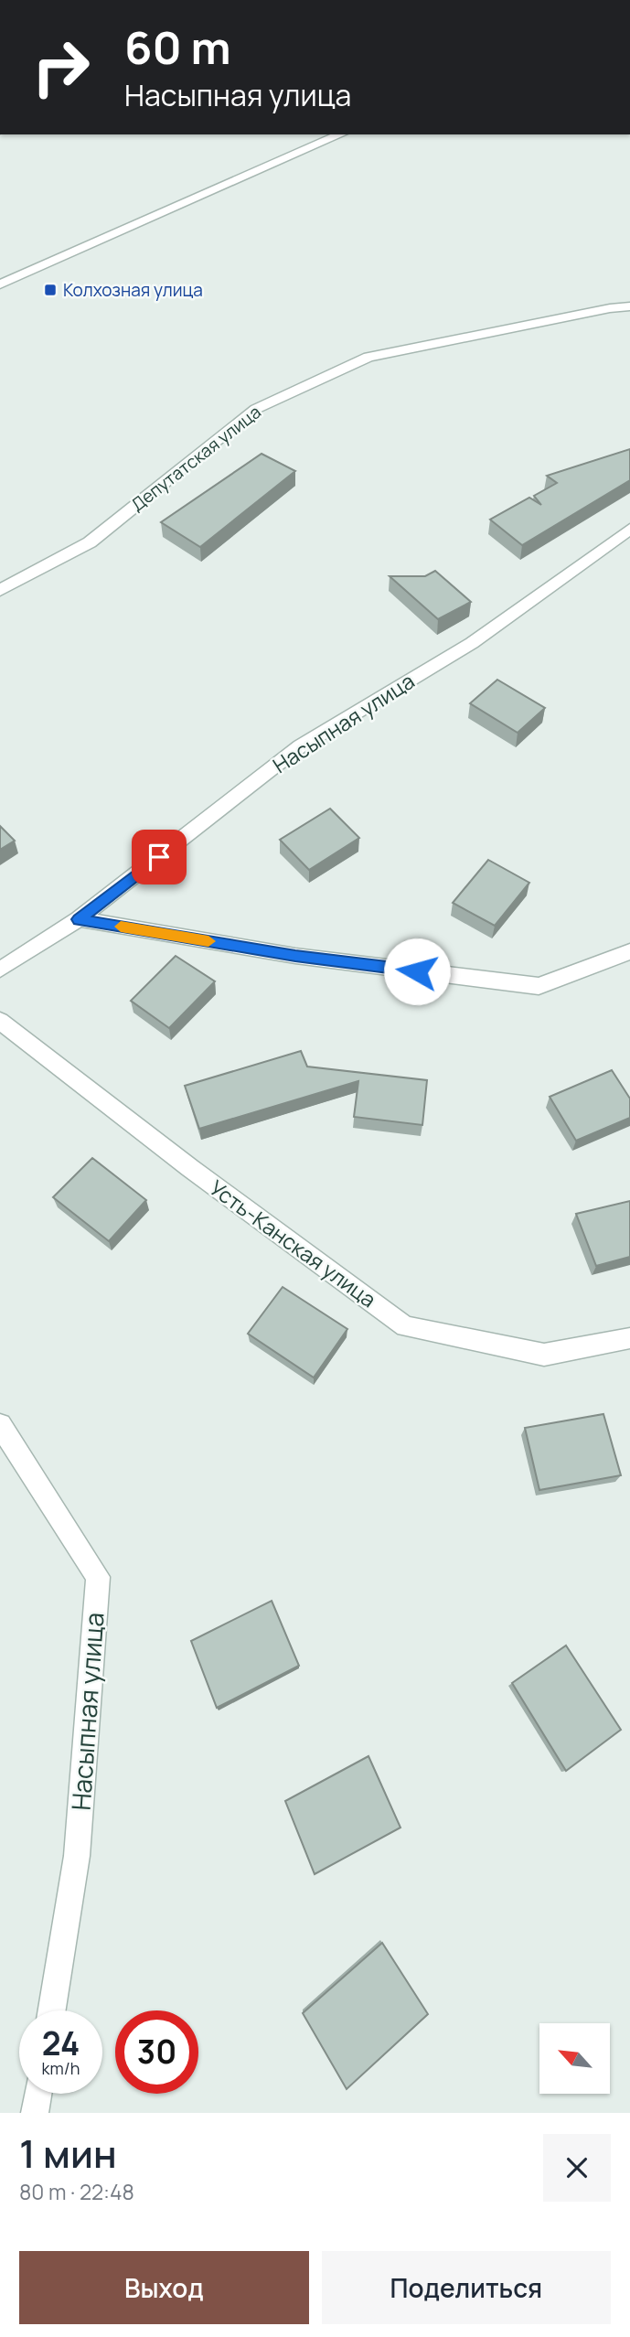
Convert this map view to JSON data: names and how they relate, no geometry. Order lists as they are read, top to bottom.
{
  "streets": {
    "street": ["Депутатская улица", "Насыпная улица", "Усть-Канская улица"]
  },
  "places": {
    "transit": ["Колхозная улица"]
  },
  "north": "top left",
  "page": {
    "turn": ["60 m", "Насыпная улица"],
    "speed": "24 km/h",
    "limit": "30",
    "heading": ["1 мин", "80 m · 22:48"],
    "buttons": ["Выход", "Поделиться"]
  }
}
